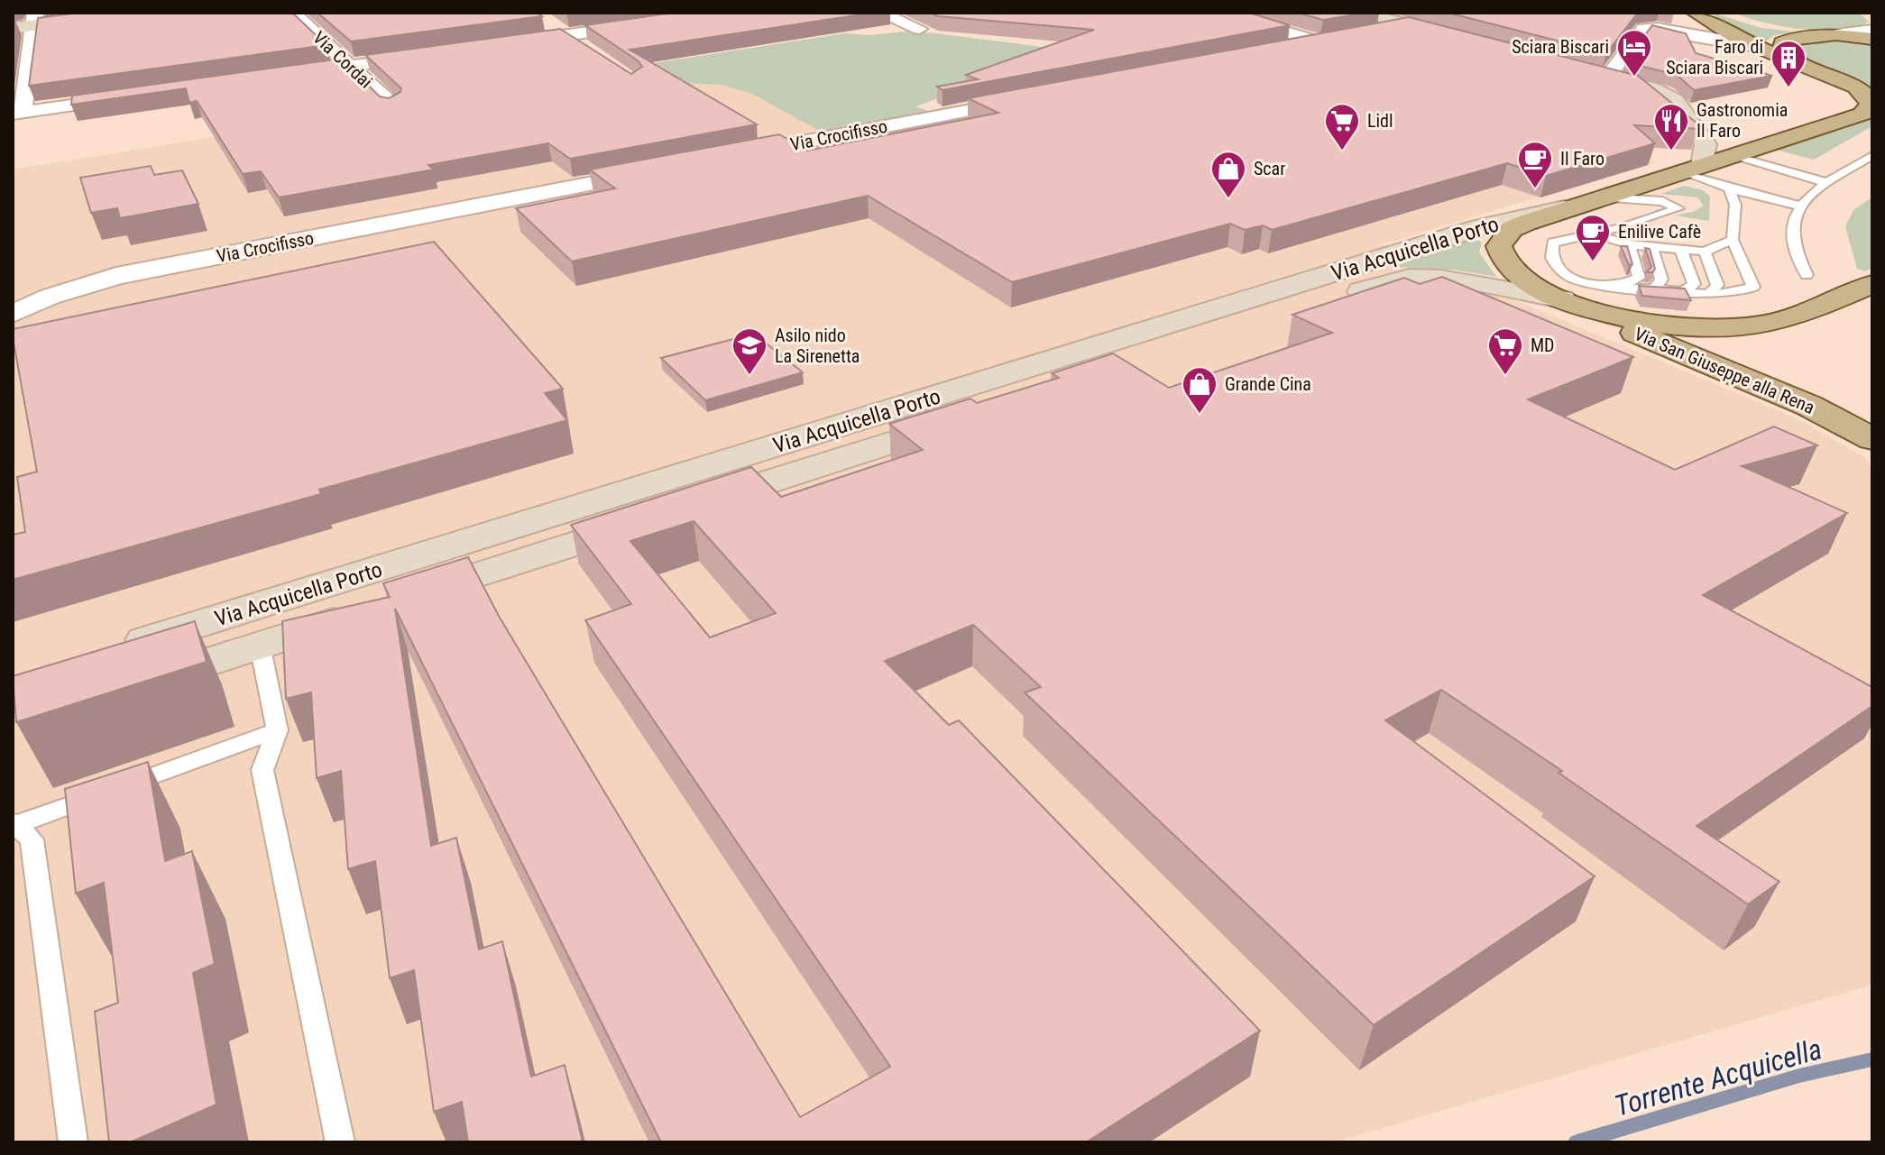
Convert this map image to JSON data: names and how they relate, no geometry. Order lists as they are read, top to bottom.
{
  "streets": {
    "main road": ["Via Acquicella Porto", "Via San Giuseppe alla Rena"],
    "street": ["Via Cordai", "Via Crocifisso"]
  },
  "crossings": [
    ["Via Acquicella Porto", "Via San Giuseppe alla Rena"]
  ],
  "water": ["Torrente Acquicella"],
  "places": {
    "hotel": ["Sciara Biscari"],
    "building": ["Faro di Sciara Biscari"],
    "supermarket": ["Lidl", "MD"],
    "restaurant": ["Gastronomia Il Faro"],
    "cafe": ["Il Faro", "Enilive Cafè"],
    "shop": ["Scar", "Grande Cina"],
    "school or university": ["Asilo nido La Sirenetta"]
  }
}
